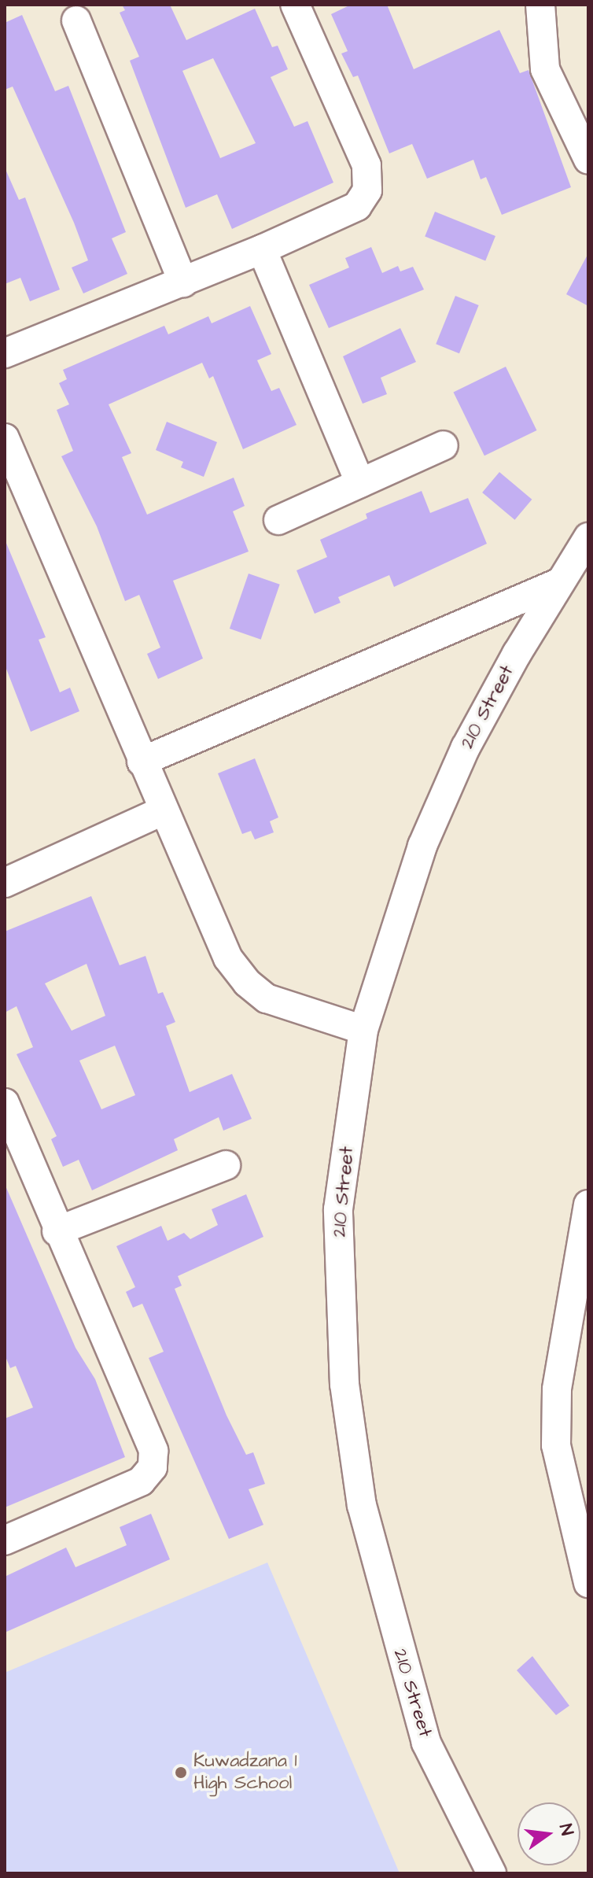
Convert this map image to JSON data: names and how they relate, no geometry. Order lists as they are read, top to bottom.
{
  "streets": {
    "street": ["210 Street"]
  },
  "places": ["Kuwadzana 1 High School"],
  "north": "right"
}
